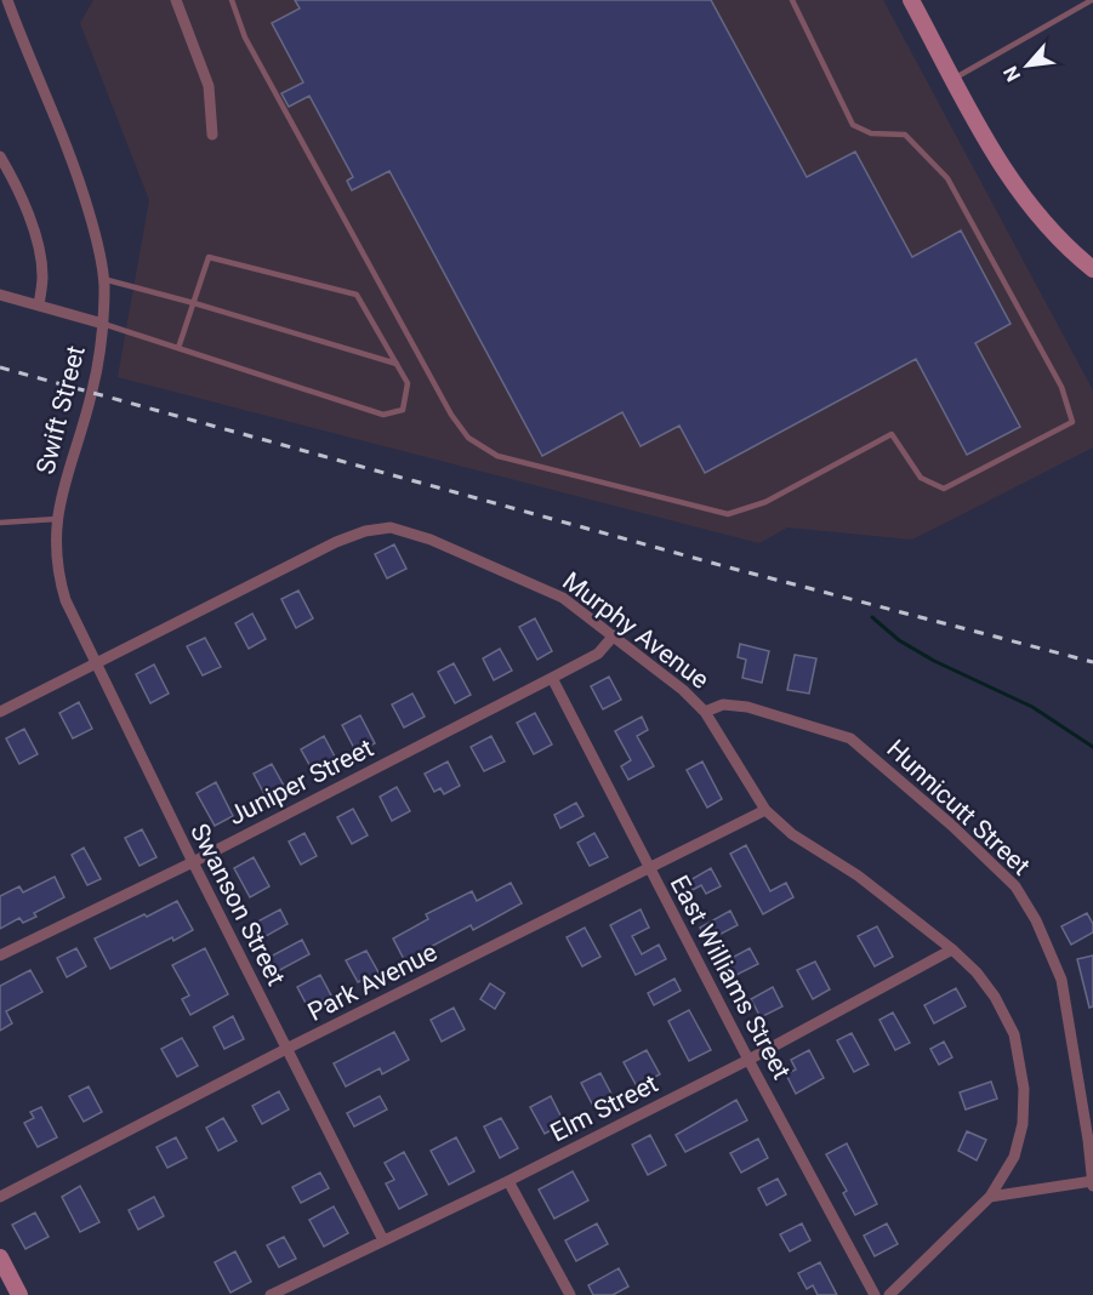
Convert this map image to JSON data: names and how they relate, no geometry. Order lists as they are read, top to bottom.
{
  "streets": {
    "street": [
      "Swift Street",
      "Murphy Avenue",
      "Juniper Street",
      "Hunnicutt Street",
      "Swanson Street",
      "East Williams Street",
      "Park Avenue",
      "Elm Street"
    ]
  },
  "crossings": [
    ["Swift Street", "Murphy Avenue"],
    ["Swift Street", "Swanson Street"],
    ["Murphy Avenue", "Juniper Street"],
    ["Murphy Avenue", "Hunnicutt Street"],
    ["Murphy Avenue", "Swanson Street"],
    ["Murphy Avenue", "Park Avenue"],
    ["Murphy Avenue", "Elm Street"],
    ["Juniper Street", "Swanson Street"],
    ["Juniper Street", "East Williams Street"],
    ["Swanson Street", "Park Avenue"],
    ["Swanson Street", "Elm Street"],
    ["East Williams Street", "Park Avenue"],
    ["East Williams Street", "Elm Street"]
  ],
  "north": "bottom left"
}
